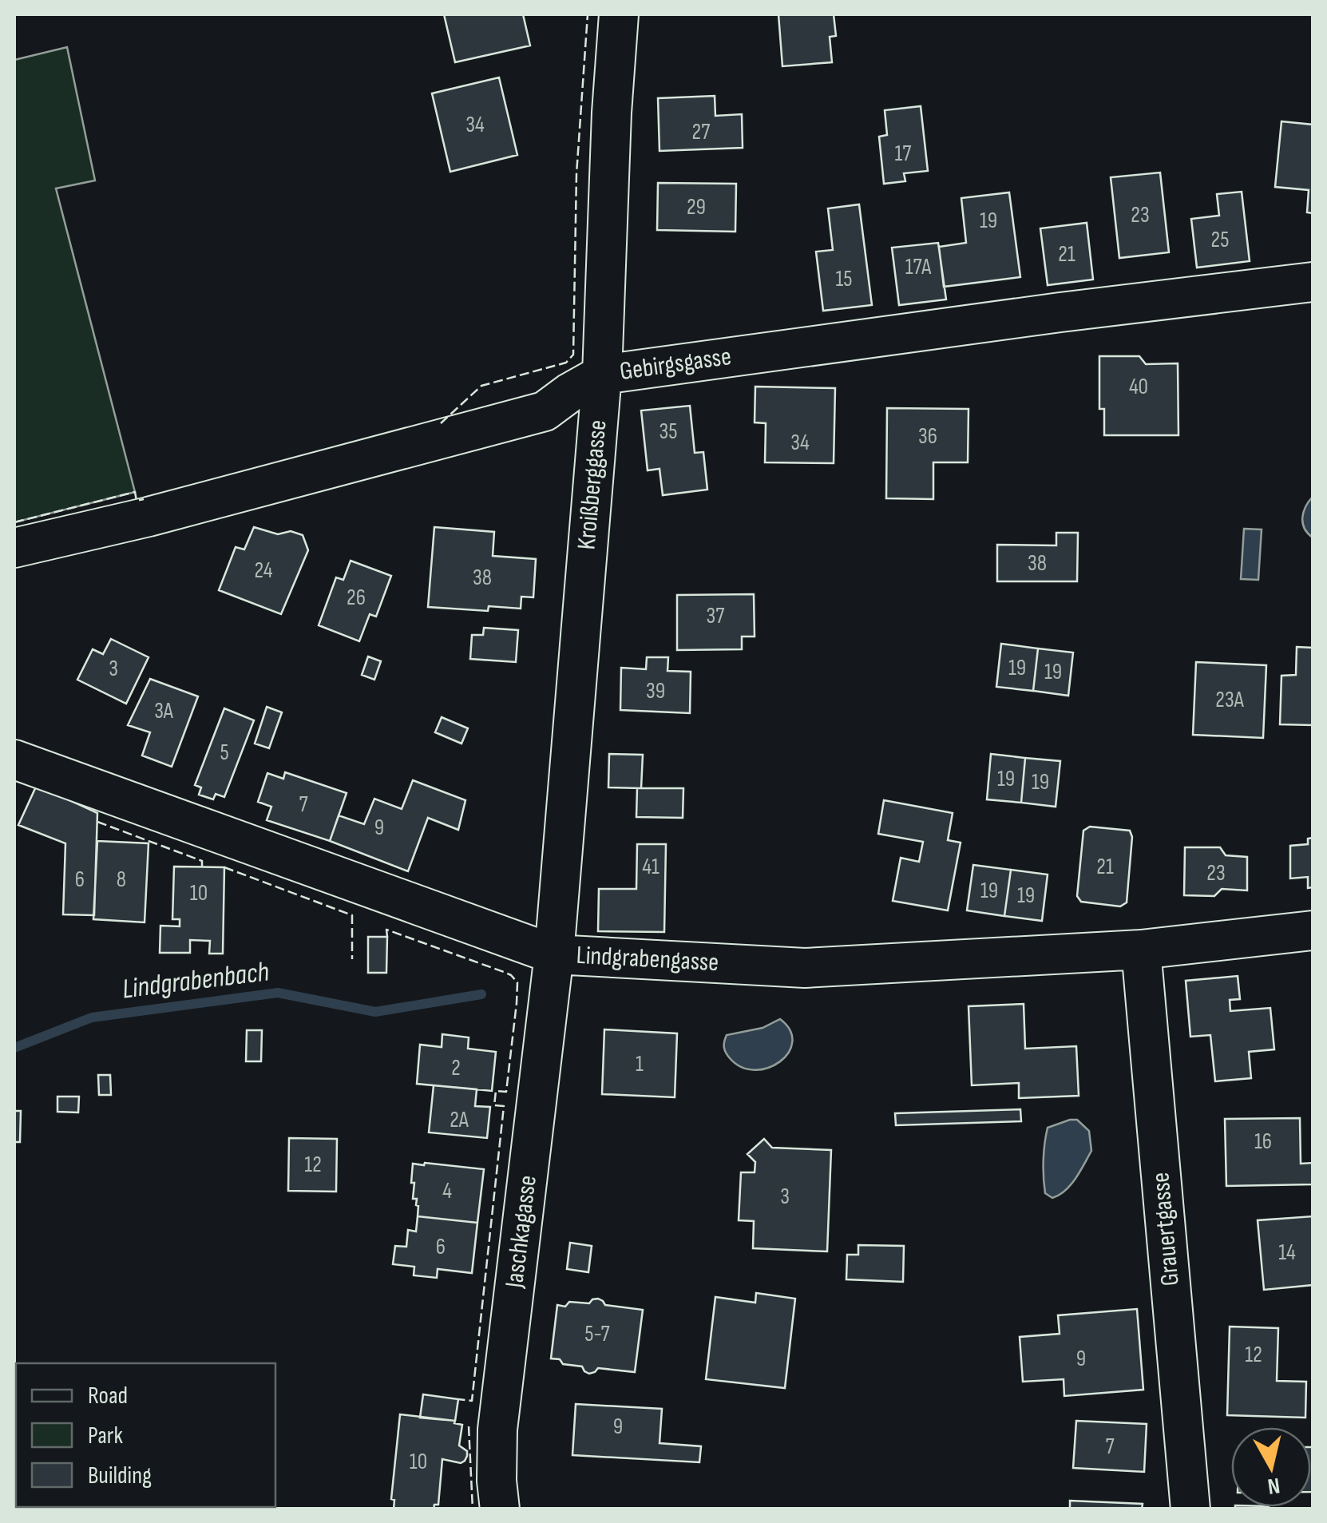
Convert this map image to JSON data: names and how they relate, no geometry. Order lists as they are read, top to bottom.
{
  "streets": {
    "street": [
      "Gebirgsgasse",
      "Kroißberggasse",
      "Lindgrabengasse",
      "Grauertgasse",
      "Jaschkagasse"
    ]
  },
  "crossings": [
    ["Gebirgsgasse", "Kroißberggasse"],
    ["Kroißberggasse", "Lindgrabengasse"],
    ["Kroißberggasse", "Jaschkagasse"],
    ["Lindgrabengasse", "Grauertgasse"],
    ["Lindgrabengasse", "Jaschkagasse"]
  ],
  "water": ["Lindgrabenbach"],
  "house_numbers": [
    "34",
    "27",
    "17",
    "29",
    "23",
    "19",
    "25",
    "21",
    "17A",
    "15",
    "40",
    "35",
    "36",
    "34",
    "38",
    "24",
    "38",
    "26",
    "37",
    "19",
    "3",
    "19",
    "39",
    "23A",
    "3A",
    "5",
    "19",
    "19",
    "7",
    "9",
    "41",
    "21",
    "23",
    "6",
    "8",
    "19",
    "10",
    "19",
    "1",
    "2",
    "2A",
    "16",
    "12",
    "4",
    "3",
    "6",
    "14",
    "5-7",
    "12",
    "9",
    "9",
    "7",
    "10"
  ],
  "legend": ["Road", "Park", "Building"],
  "north": "bottom"
}
